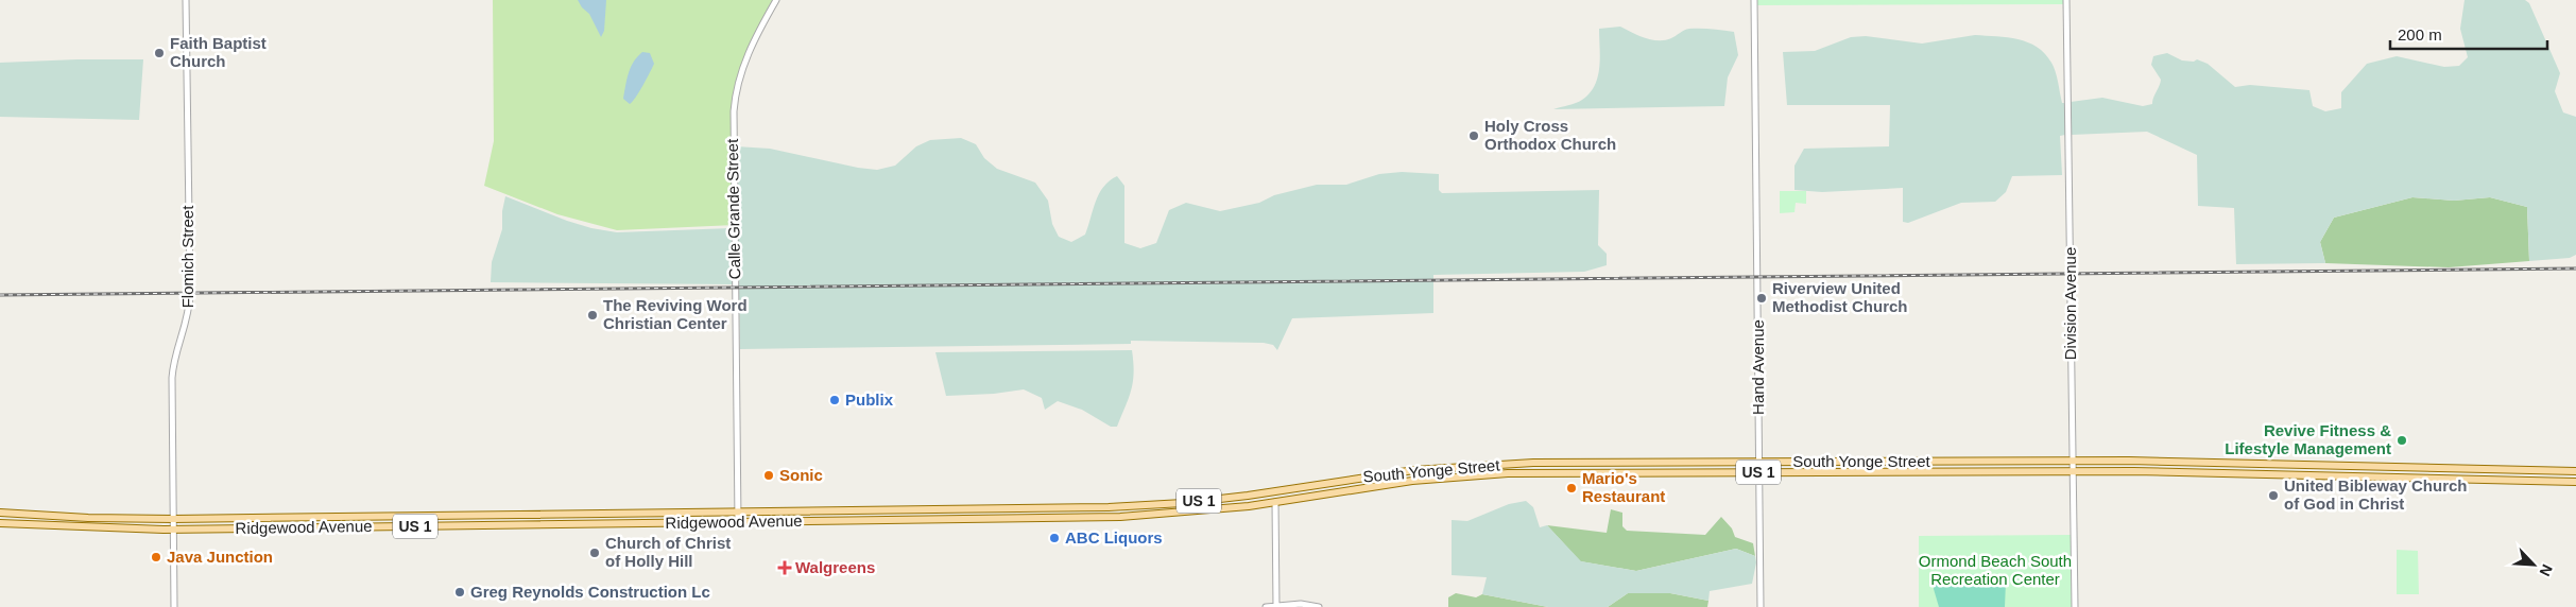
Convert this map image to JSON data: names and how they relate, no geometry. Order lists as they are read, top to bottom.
{
  "streets": {
    "main road": ["South Yonge Street", "US 1", "Ridgewood Avenue"],
    "street": [
      "Calle Grande Street",
      "Flomich Street",
      "Division Avenue",
      "Hand Avenue"
    ]
  },
  "crossings": [
    ["Calle Grande Street", "Ridgewood Avenue"],
    ["Flomich Street", "Ridgewood Avenue"],
    ["Division Avenue", "South Yonge Street"],
    ["Hand Avenue", "South Yonge Street"],
    ["South Yonge Street", "Ridgewood Avenue"]
  ],
  "parks": ["Ormond Beach South Recreation Center"],
  "places": {
    "other": [
      "Faith Baptist Church",
      "Holy Cross Orthodox Church",
      "Riverview United Methodist Church",
      "The Reviving Word Christian Center",
      "Publix",
      "Revive Fitness & Lifestyle Management",
      "Sonic",
      "Mario's Restaurant",
      "United Bibleway Church of God in Christ",
      "ABC Liquors",
      "Church of Christ of Holly Hill",
      "Java Junction",
      "Greg Reynolds Construction Lc"
    ],
    "health": ["Walgreens"]
  },
  "scale_bar": "200 m",
  "north": "bottom right"
}
